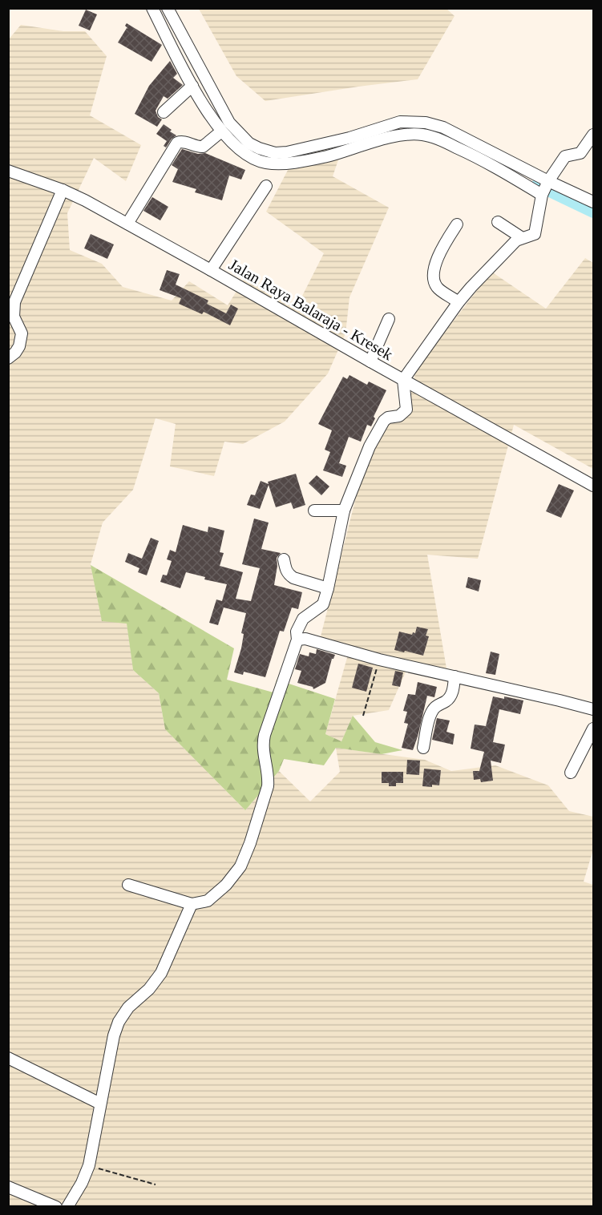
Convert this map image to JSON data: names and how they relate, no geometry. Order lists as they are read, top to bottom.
{
  "streets": {
    "street": ["Jalan Raya Balaraja - Kresek"]
  }
}
